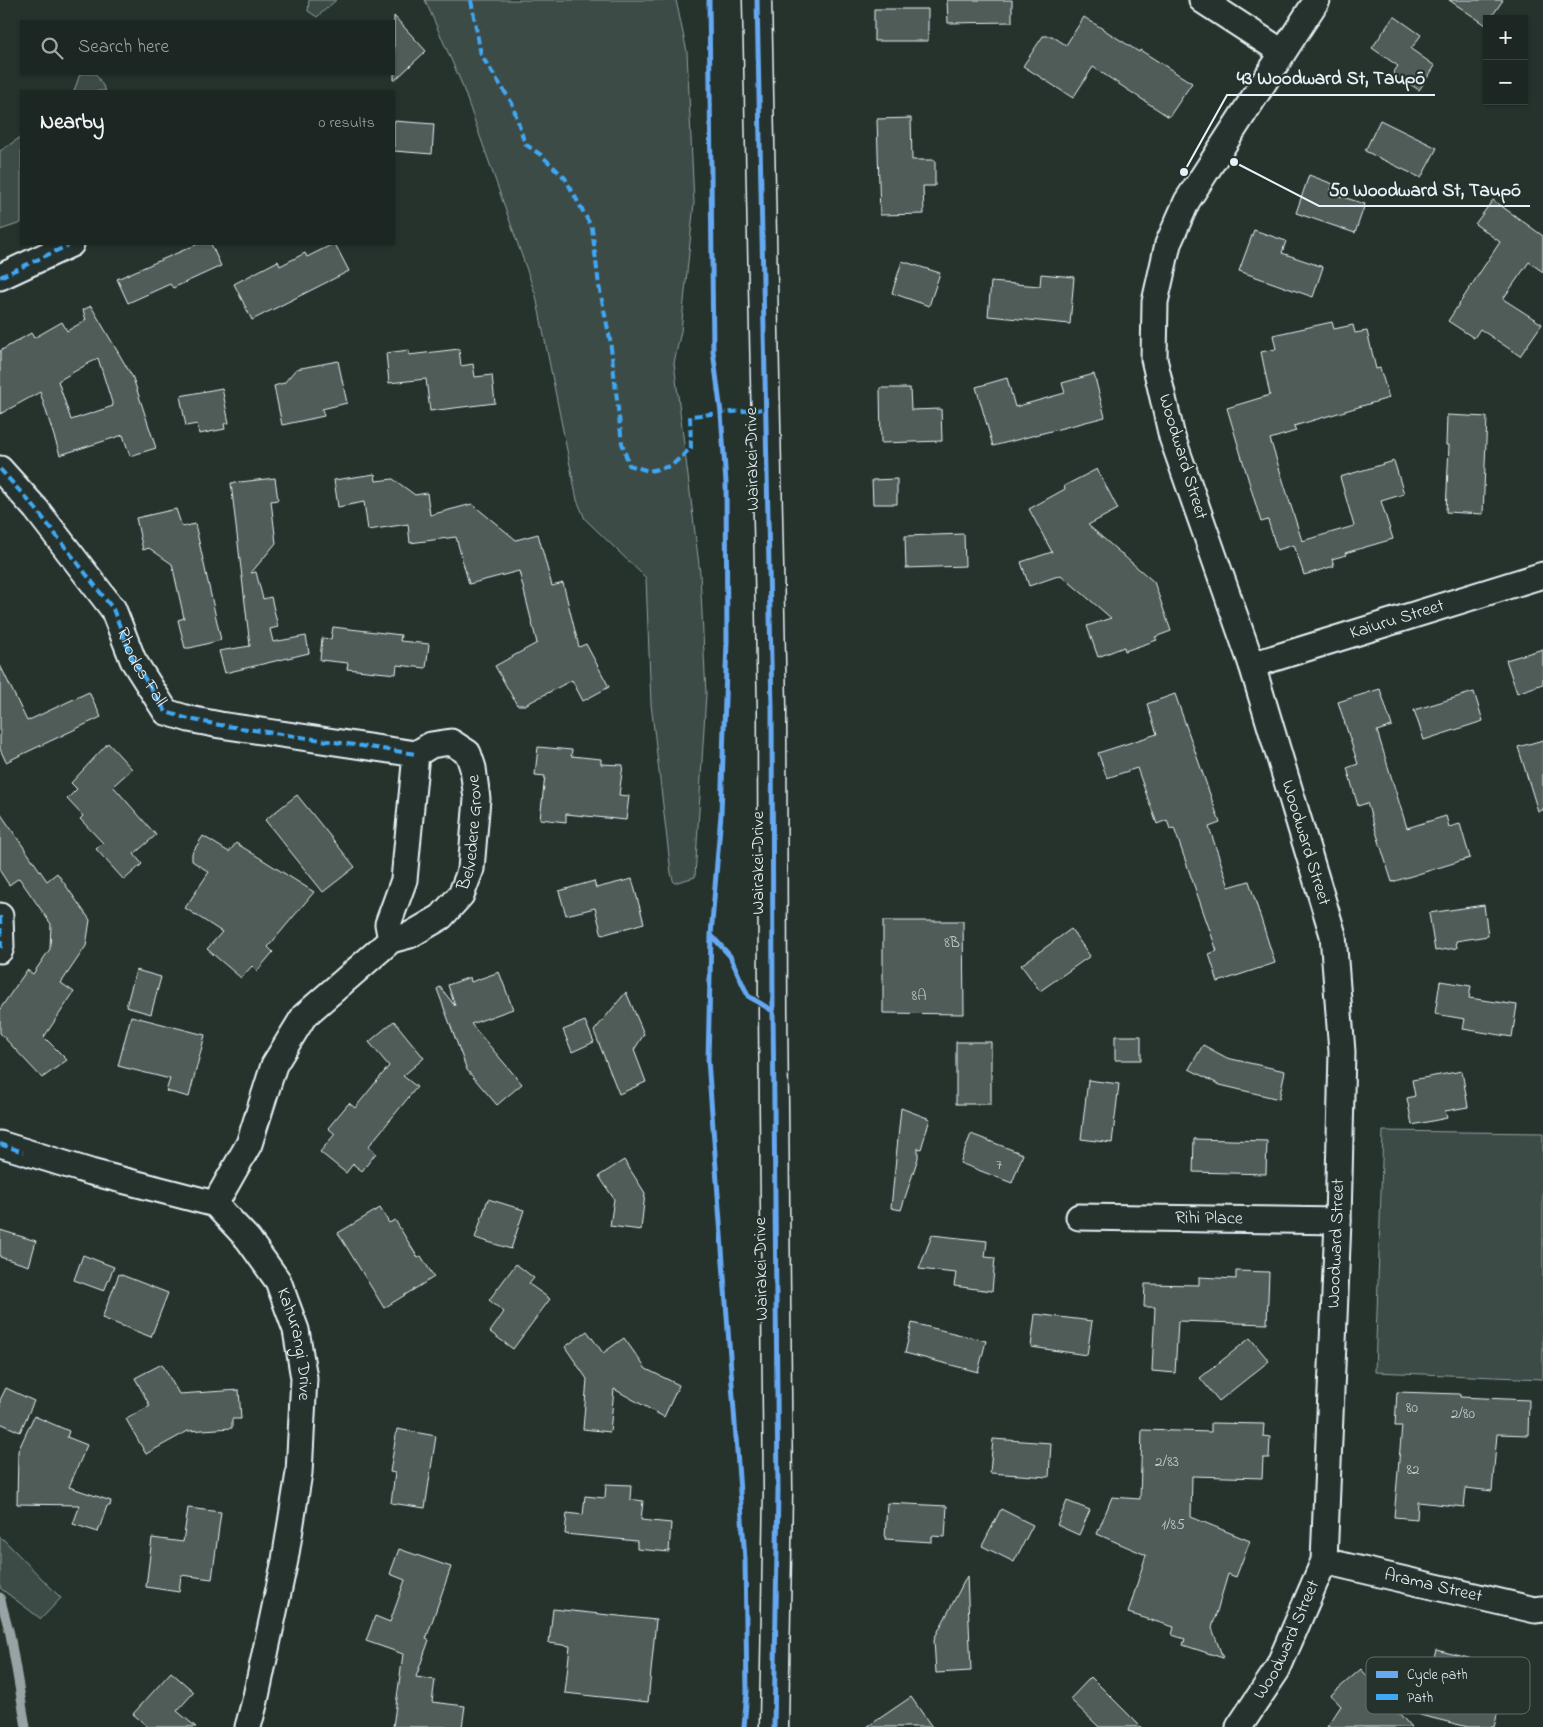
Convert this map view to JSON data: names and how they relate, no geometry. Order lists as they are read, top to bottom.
{
  "streets": {
    "main road": ["Wairakei Drive"],
    "street": [
      "Woodward Street",
      "Kaiuru Street",
      "Rhodes Fall",
      "Belvedere Grove",
      "Rihi Place",
      "Kahurangi Drive",
      "Arama Street"
    ]
  },
  "crossings": [
    ["Woodward Street", "Kaiuru Street"],
    ["Woodward Street", "Rihi Place"],
    ["Woodward Street", "Arama Street"],
    ["Rhodes Fall", "Belvedere Grove"],
    ["Belvedere Grove", "Kahurangi Drive"]
  ],
  "places": ["50 Woodward St, Taupō", "43 Woodward St, Taupō"],
  "house_numbers": [
    "8B",
    "8A",
    "7",
    "80",
    "2/80",
    "2/83",
    "82",
    "1/85"
  ],
  "legend": ["Cycle path", "Path"],
  "page": {
    "map_buttons": ["+", "−"],
    "search": "Search here",
    "heading": ["Nearby", "0 results"]
  }
}
